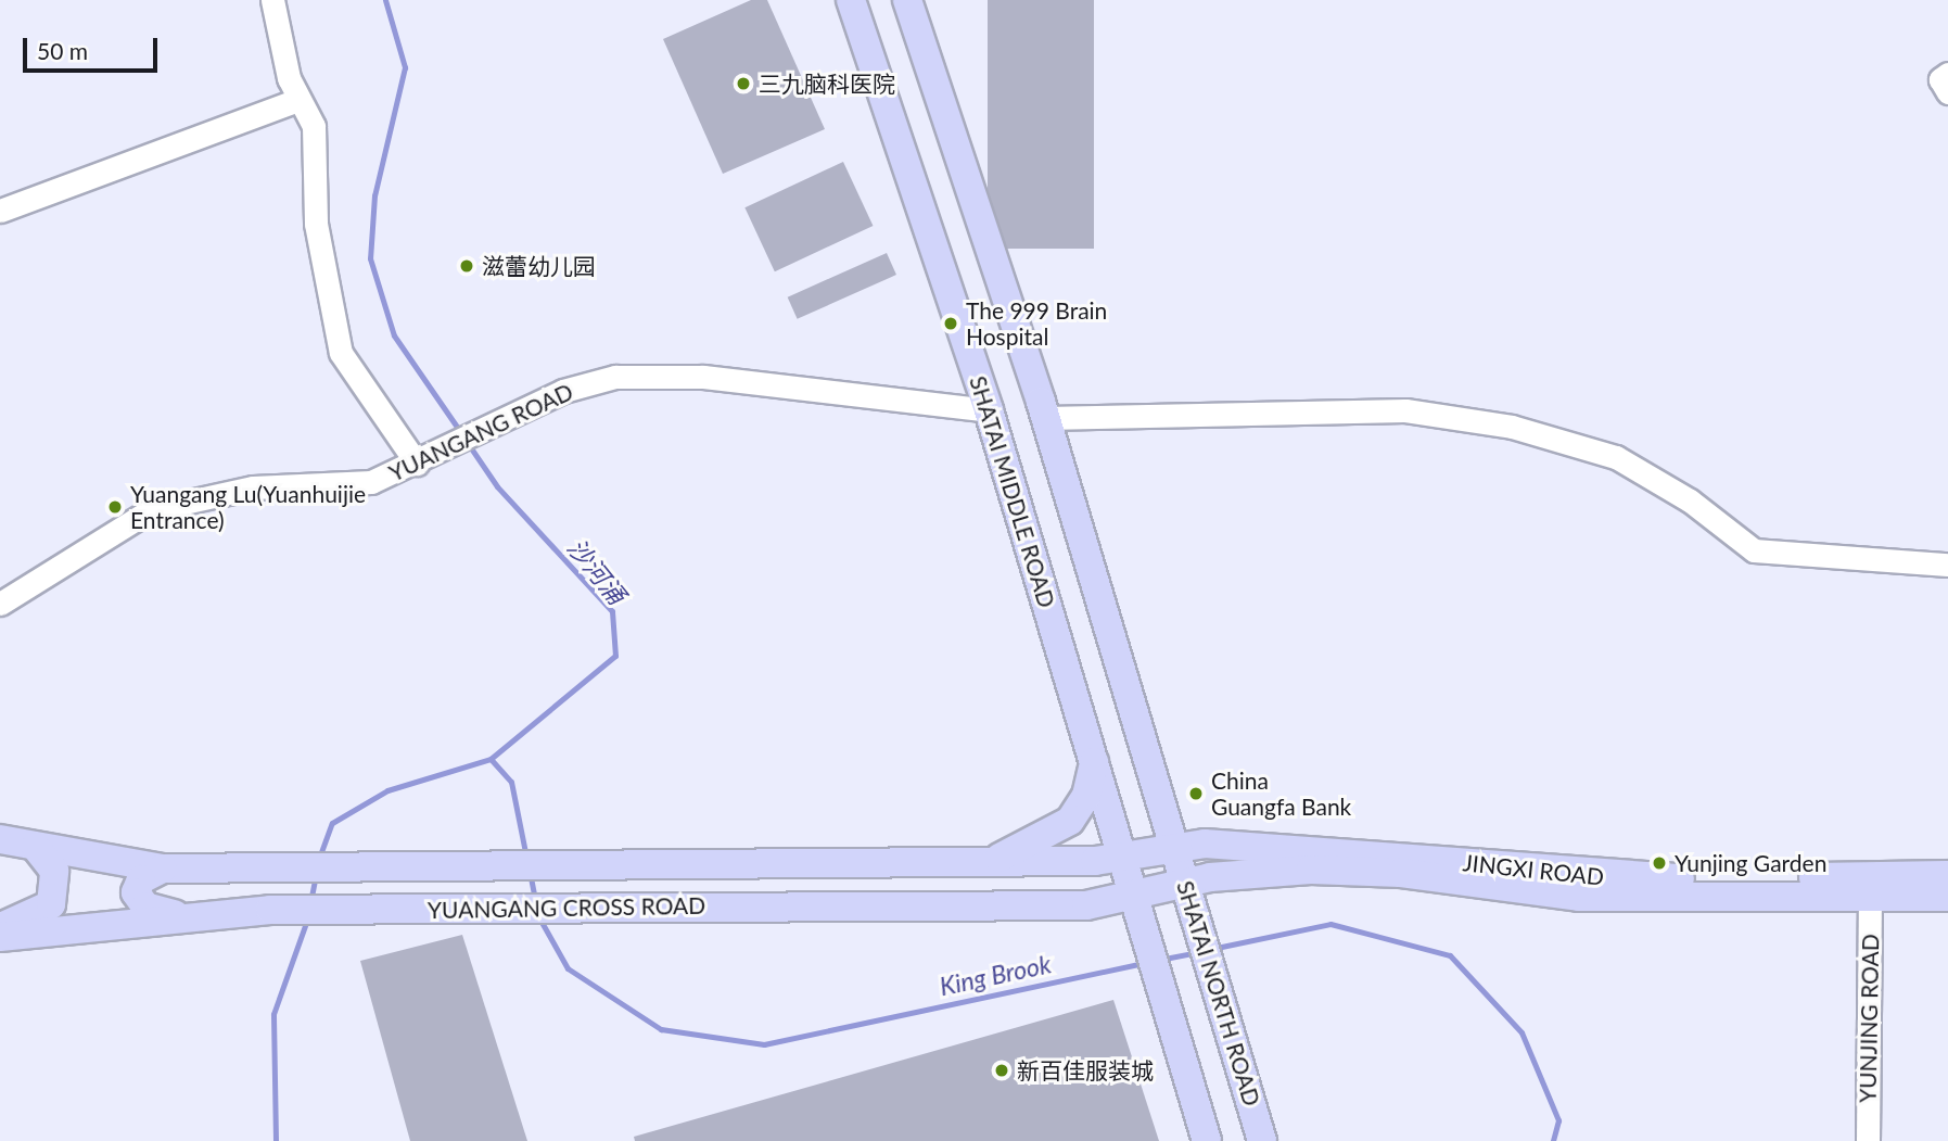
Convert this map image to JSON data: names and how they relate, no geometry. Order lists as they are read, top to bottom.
{
  "streets": {
    "main road": [
      "SHATAI MIDDLE ROAD",
      "JINGXI ROAD",
      "YUANGANG CROSS ROAD",
      "SHATAI NORTH ROAD"
    ],
    "street": ["YUANGANG ROAD", "YUNJING ROAD"]
  },
  "crossings": [
    ["YUANGANG ROAD", "SHATAI MIDDLE ROAD"],
    ["SHATAI MIDDLE ROAD", "JINGXI ROAD"],
    ["SHATAI MIDDLE ROAD", "YUANGANG CROSS ROAD"],
    ["JINGXI ROAD", "YUANGANG CROSS ROAD"],
    ["JINGXI ROAD", "SHATAI NORTH ROAD"],
    ["JINGXI ROAD", "YUNJING ROAD"]
  ],
  "water": ["沙河涌", "King Brook"],
  "places": [
    "三九脑科医院",
    "滋蕾幼儿园",
    "The 999 Brain Hospital",
    "Yuangang Lu(Yuanhuijie Entrance)",
    "China Guangfa Bank",
    "Yunjing Garden",
    "新百佳服装城"
  ],
  "scale_bar": "50 m"
}
